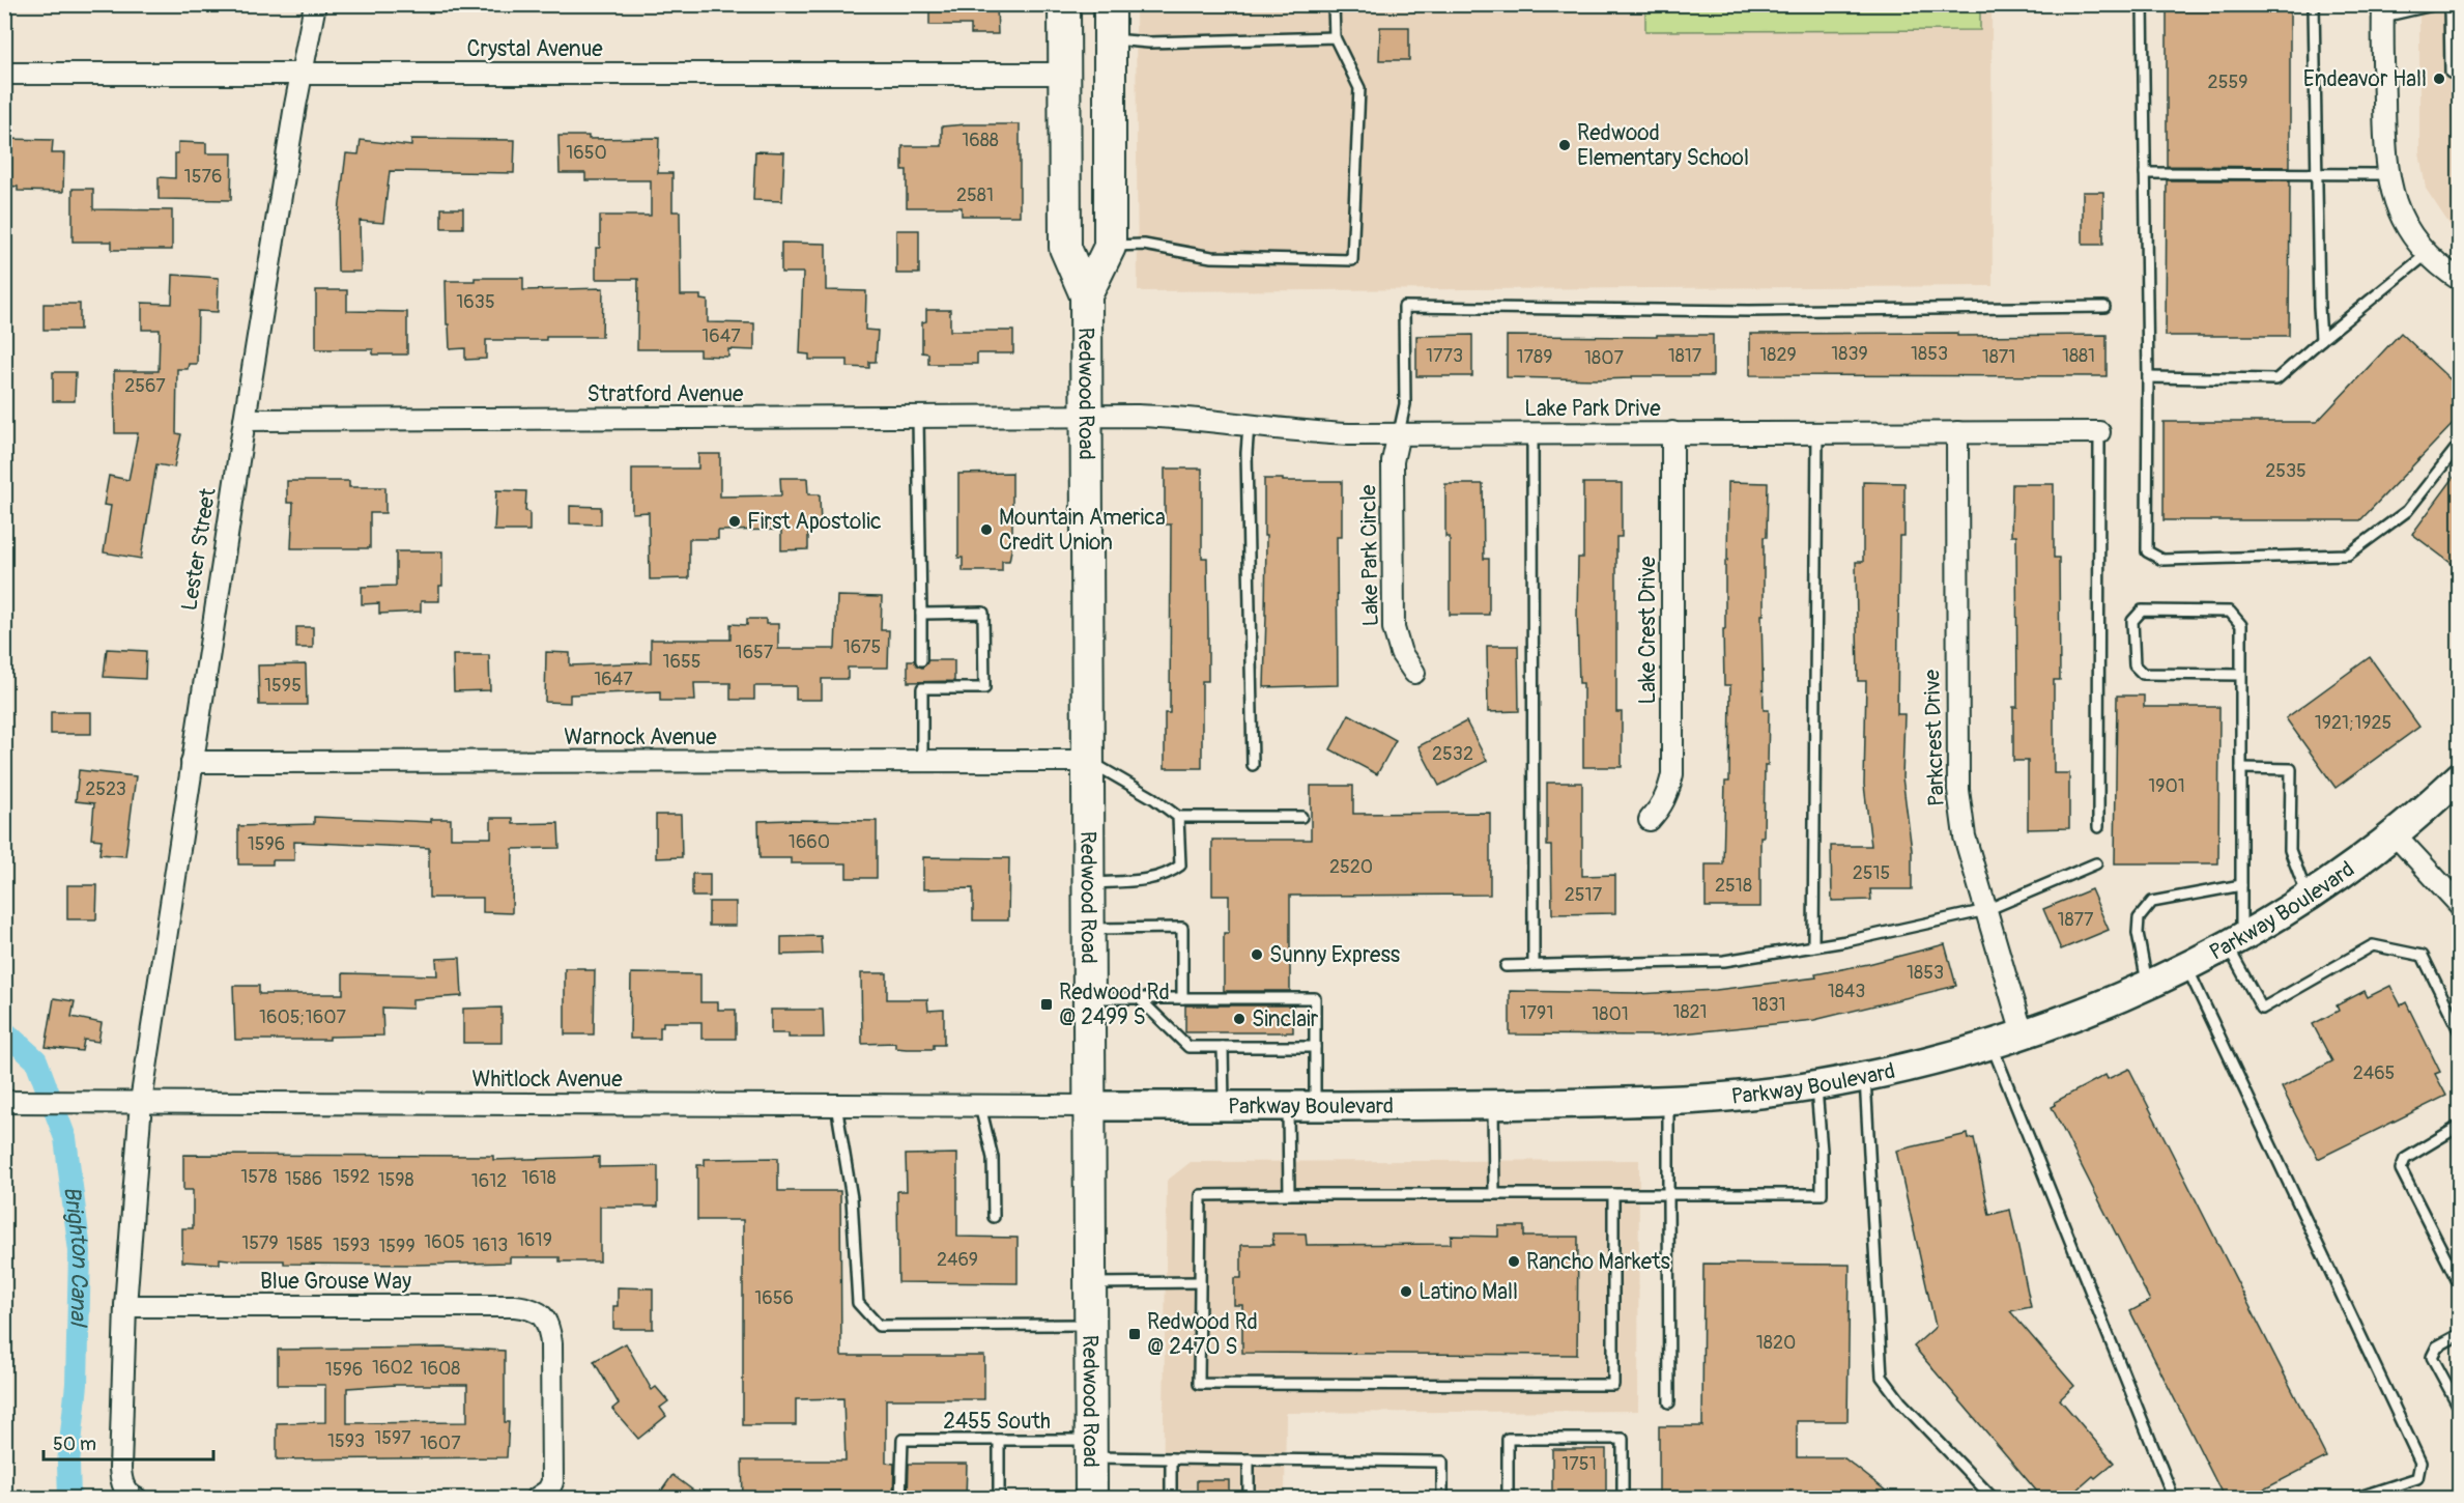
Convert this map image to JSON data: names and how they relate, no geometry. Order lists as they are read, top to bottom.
{
  "streets": {
    "main road": ["Redwood Road"],
    "street": [
      "Crystal Avenue",
      "Stratford Avenue",
      "Lake Park Drive",
      "Lester Street",
      "Lake Park Circle",
      "Lake Crest Drive",
      "Warnock Avenue",
      "Parkcrest Drive",
      "Parkway Boulevard",
      "Whitlock Avenue",
      "Blue Grouse Way"
    ],
    "lane": ["2455 South"]
  },
  "crossings": [
    ["Crystal Avenue", "Redwood Road"],
    ["Crystal Avenue", "Lester Street"],
    ["Redwood Road", "Stratford Avenue"],
    ["Redwood Road", "Lake Park Drive"],
    ["Redwood Road", "Warnock Avenue"],
    ["Redwood Road", "Parkway Boulevard"],
    ["Redwood Road", "Whitlock Avenue"],
    ["Redwood Road", "2455 South"],
    ["Stratford Avenue", "Lake Park Drive"],
    ["Stratford Avenue", "Lester Street"],
    ["Lake Park Drive", "Lake Park Circle"],
    ["Lake Park Drive", "Lake Crest Drive"],
    ["Lake Park Drive", "Parkcrest Drive"],
    ["Lester Street", "Warnock Avenue"],
    ["Lester Street", "Whitlock Avenue"],
    ["Lester Street", "Blue Grouse Way"],
    ["Parkcrest Drive", "Parkway Boulevard"],
    ["Parkway Boulevard", "Whitlock Avenue"]
  ],
  "water": ["Brighton Canal"],
  "places": {
    "other": [
      "Endeavor Hall",
      "Redwood Elementary School",
      "First Apostolic",
      "Mountain America Credit Union",
      "Sunny Express",
      "Sinclair",
      "Rancho Markets",
      "Latino Mall"
    ],
    "transit": ["Redwood Rd @ 2499 S", "Redwood Rd @ 2470 S"]
  },
  "house_numbers": [
    "2559",
    "1688",
    "1650",
    "1576",
    "2581",
    "1635",
    "1647",
    "1839",
    "1853",
    "1829",
    "1773",
    "1817",
    "1881",
    "1789",
    "1871",
    "1807",
    "2567",
    "2535",
    "1675",
    "1657",
    "1655",
    "1647",
    "1595",
    "1921;1925",
    "2532",
    "1901",
    "2523",
    "1660",
    "1596",
    "2520",
    "2515",
    "2518",
    "2517",
    "1877",
    "1853",
    "1843",
    "1831",
    "1821",
    "1791",
    "1801",
    "1605;1607",
    "2465",
    "1578",
    "1592",
    "1618",
    "1586",
    "1598",
    "1612",
    "1619",
    "1605",
    "1579",
    "1585",
    "1593",
    "1613",
    "1599",
    "2469",
    "1656",
    "1820",
    "1602",
    "1608",
    "1596",
    "1597",
    "1593",
    "1607",
    "1751"
  ],
  "scale_bar": "50 m"
}
